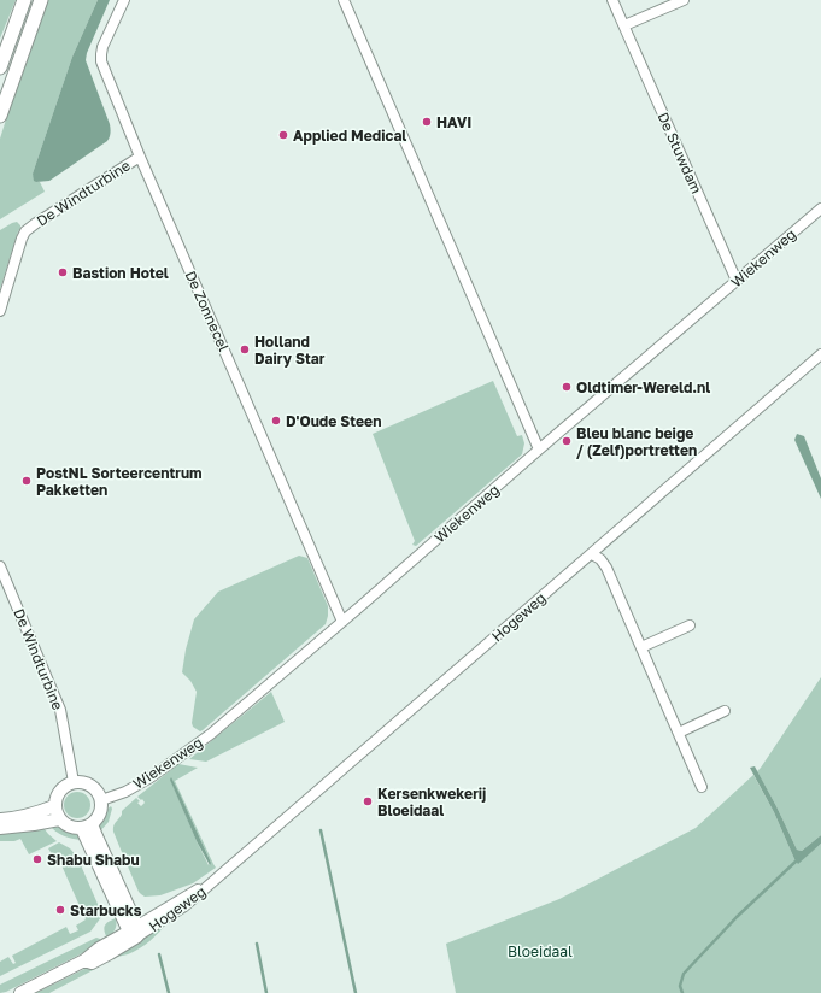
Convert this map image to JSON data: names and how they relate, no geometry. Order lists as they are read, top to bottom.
{
  "streets": {
    "street": [
      "De Stuwdam",
      "De Windturbine",
      "Wiekenweg",
      "De Zonnecel",
      "Hogeweg"
    ]
  },
  "crossings": [
    ["De Stuwdam", "Wiekenweg"],
    ["De Windturbine", "Wiekenweg"],
    ["De Windturbine", "De Zonnecel"],
    ["De Windturbine", "Hogeweg"],
    ["Wiekenweg", "De Zonnecel"],
    ["Wiekenweg", "Hogeweg"]
  ],
  "parks": ["Bloeidaal"],
  "places": [
    "HAVI",
    "Applied Medical",
    "Bastion Hotel",
    "Holland Dairy Star",
    "Oldtimer-Wereld.nl",
    "D'Oude Steen",
    "Bleu blanc beige / (Zelf)portretten",
    "PostNL Sorteercentrum Pakketten",
    "Kersenkwekerij Bloeidaal",
    "Shabu Shabu",
    "Starbucks"
  ]
}
